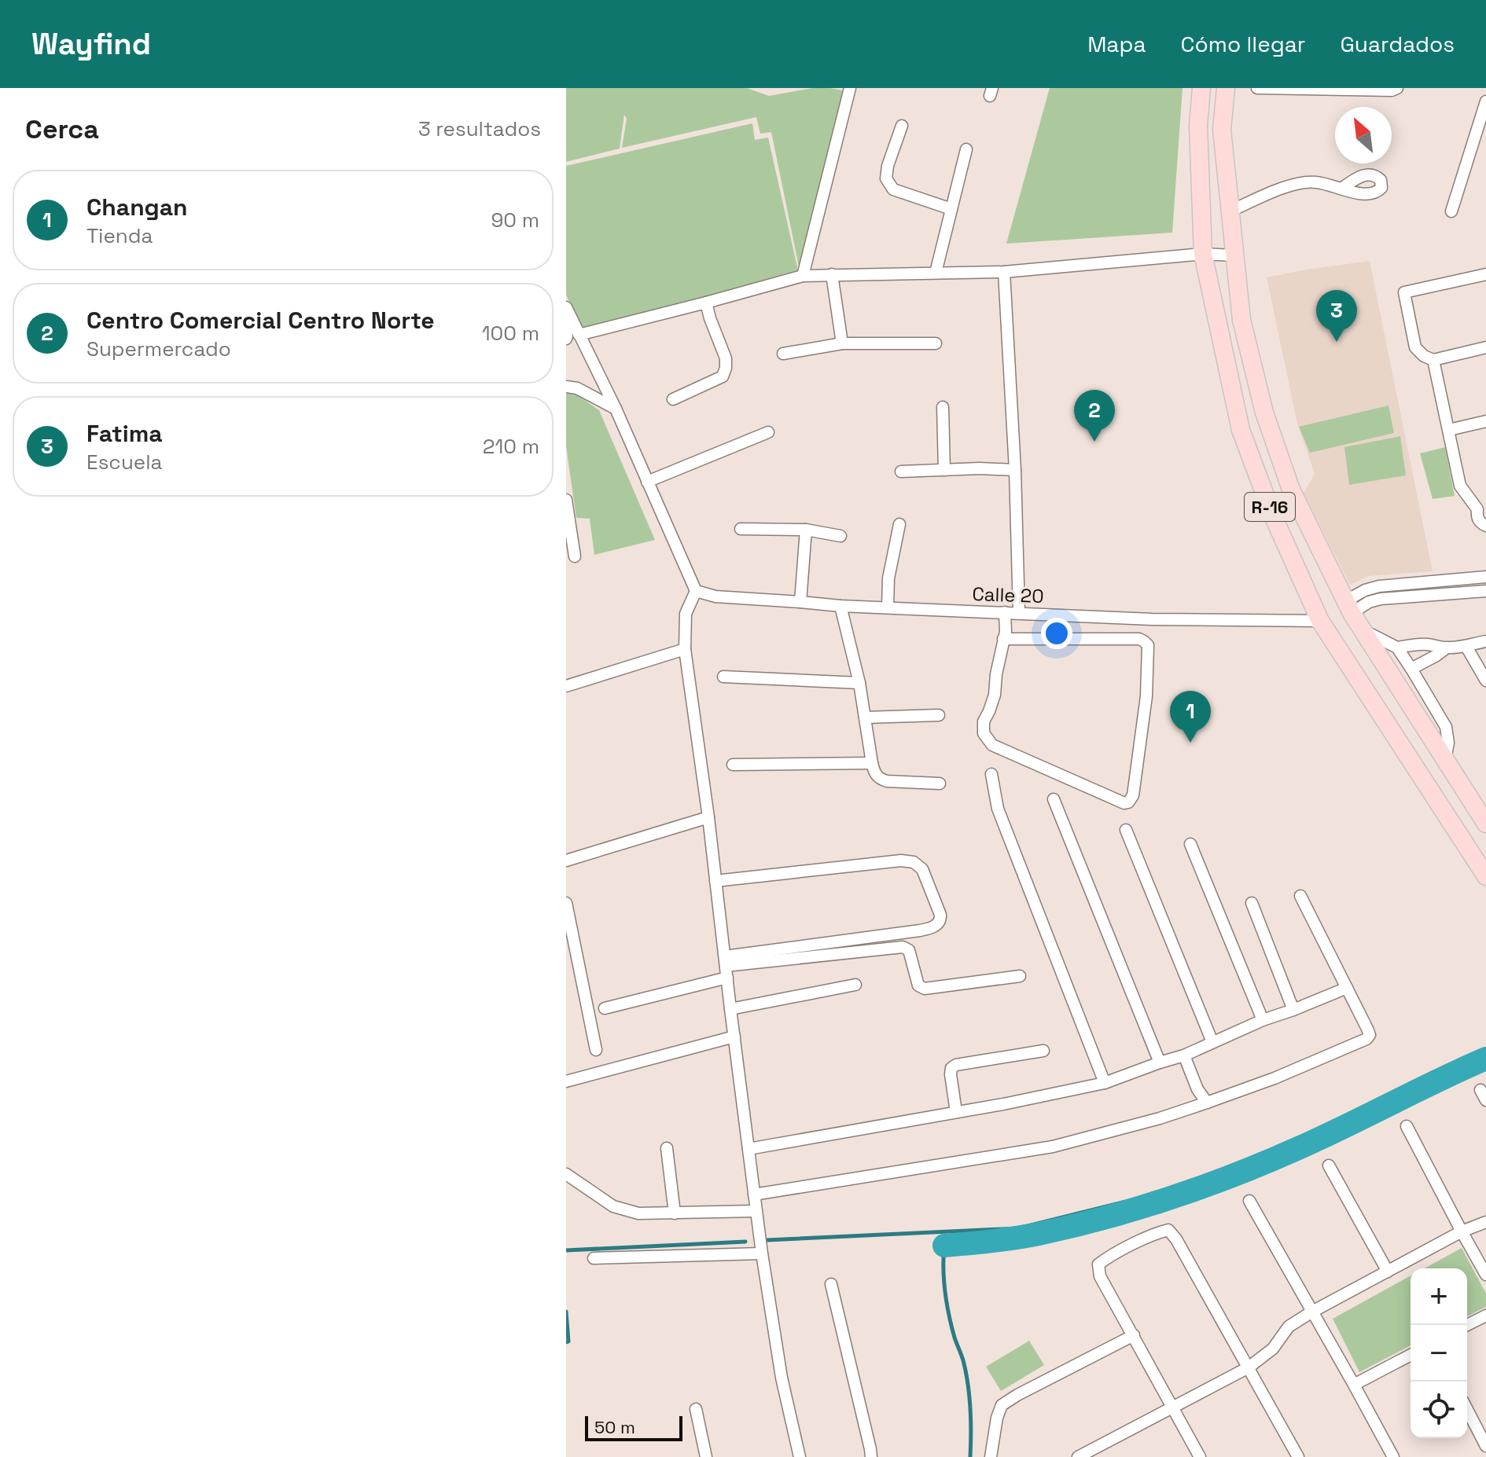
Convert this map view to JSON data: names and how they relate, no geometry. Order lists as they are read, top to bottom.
{
  "streets": {
    "main road": ["R-16"],
    "street": ["Calle 20"]
  },
  "crossings": [
    ["R-16", "Calle 20"]
  ],
  "scale_bar": "50 m",
  "north": "top left",
  "page": {
    "header": "Wayfind",
    "nav": ["Mapa", "Cómo llegar", "Guardados"],
    "heading": ["Cerca", "3 resultados"],
    "list": [
      {
        "mark": "1",
        "name": "Changan",
        "note": "Tienda",
        "value": "90 m"
      },
      {
        "mark": "2",
        "name": "Centro Comercial Centro Norte",
        "note": "Supermercado",
        "value": "100 m"
      },
      {
        "mark": "3",
        "name": "Fatima",
        "note": "Escuela",
        "value": "210 m"
      }
    ],
    "pins": ["3", "2", "1"],
    "map_buttons": ["+", "−"],
    "scale": "50 m"
  }
}
